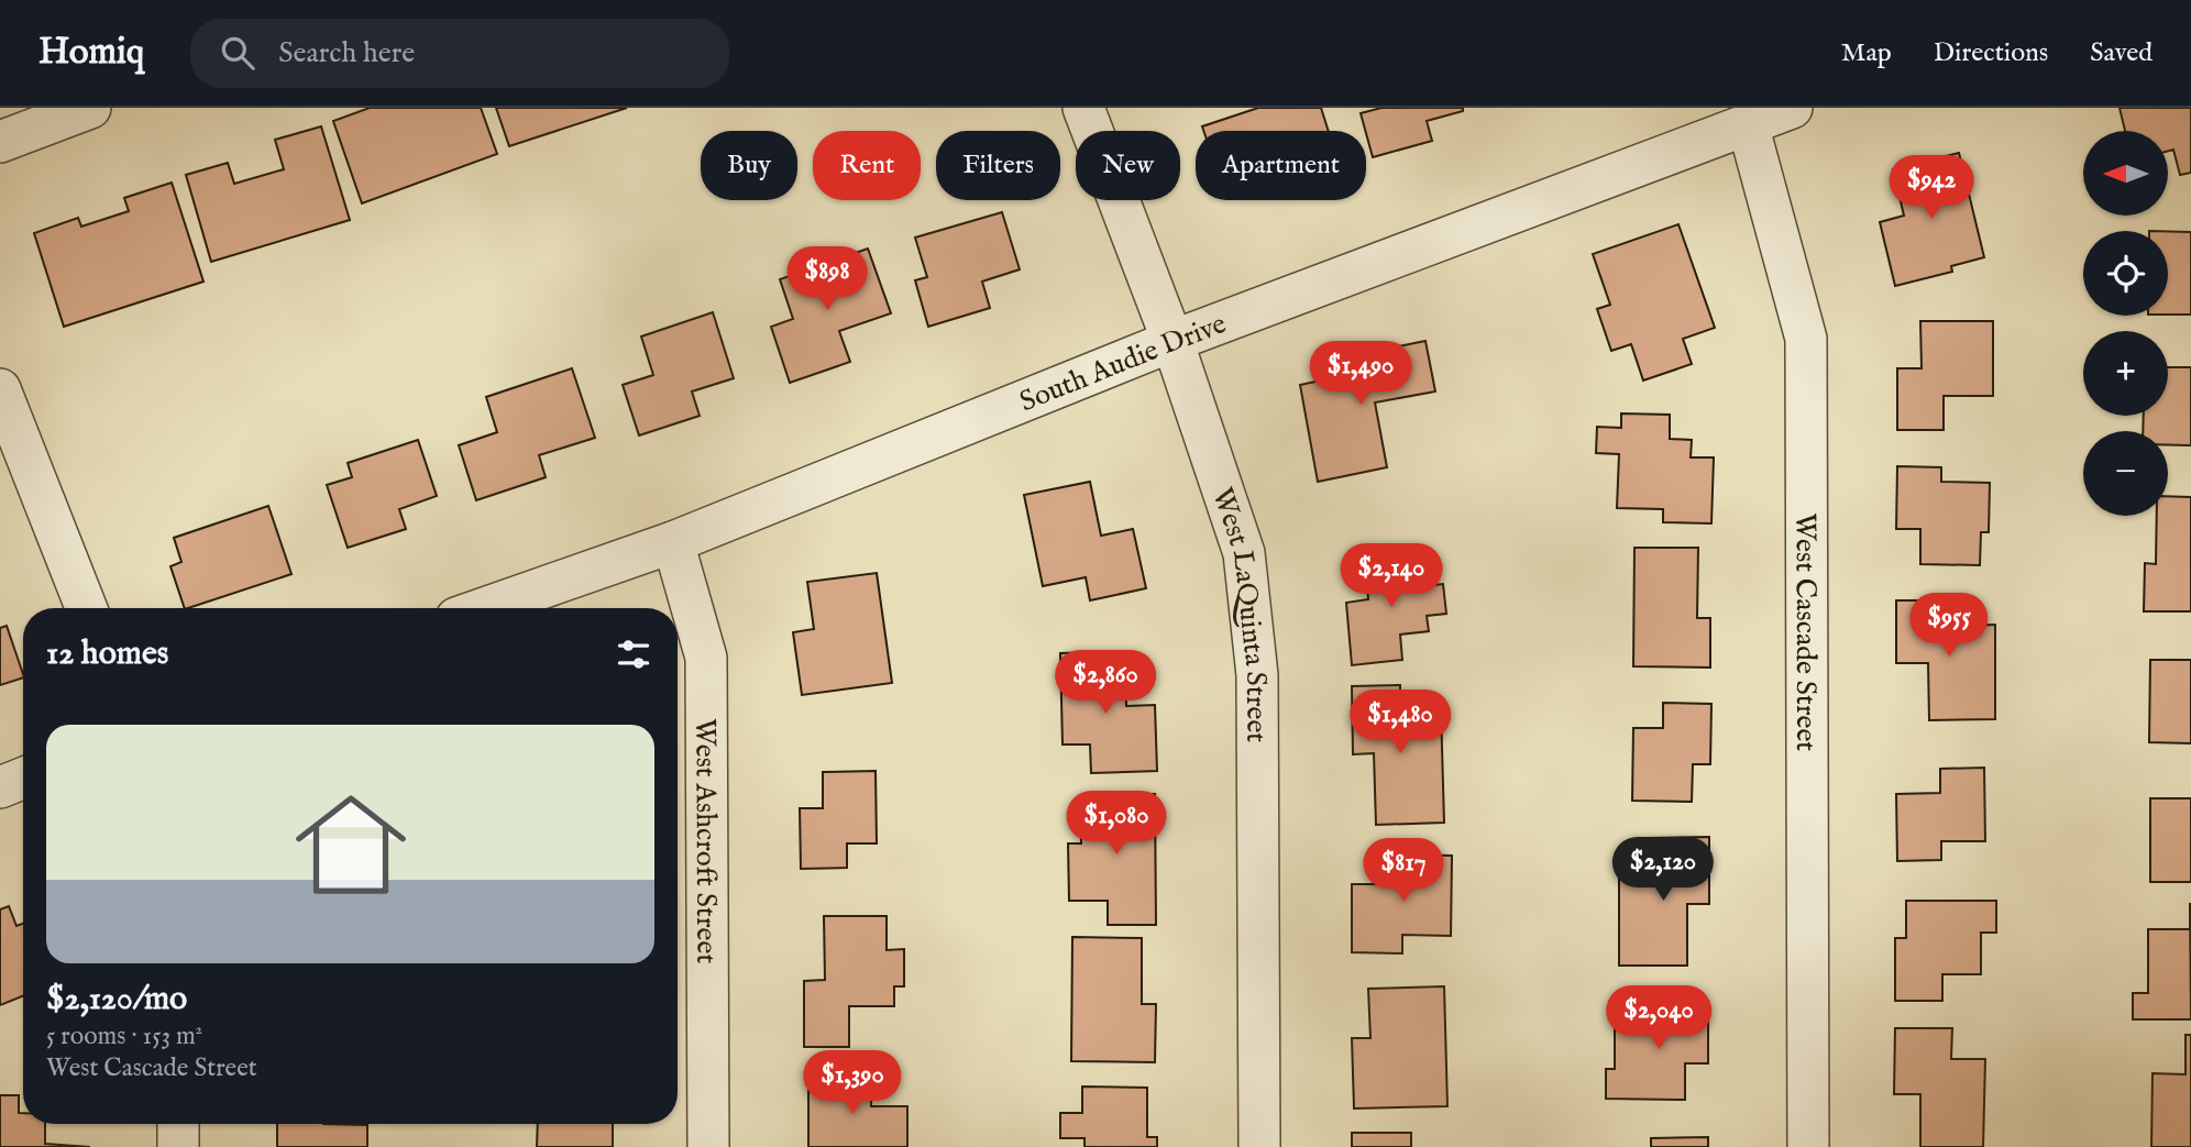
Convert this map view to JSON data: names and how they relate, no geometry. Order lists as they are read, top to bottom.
{
  "streets": {
    "street": [
      "South Audie Drive",
      "West LaQuinta Street",
      "West Cascade Street",
      "West Ashcroft Street"
    ]
  },
  "crossings": [
    ["South Audie Drive", "West LaQuinta Street"],
    ["South Audie Drive", "West Cascade Street"],
    ["South Audie Drive", "West Ashcroft Street"]
  ],
  "north": "left",
  "page": {
    "header": "Homiq",
    "search": "Search here",
    "nav": ["Map", "Directions", "Saved"],
    "map_buttons": ["+", "−"],
    "chip": [
      "Buy",
      "Rent",
      "Filters",
      "New",
      "Apartment"
    ],
    "price": [
      "$942",
      "$898",
      "$1,490",
      "$2,140",
      "$955",
      "$2,860",
      "$1,480",
      "$1,080",
      "$2,120",
      "$817",
      "$2,040",
      "$1,390"
    ],
    "heading": "12 homes",
    "list": [
      {
        "name": "$2,120/mo",
        "note": "5 rooms · 153 m² · West Cascade Street"
      }
    ]
  }
}
